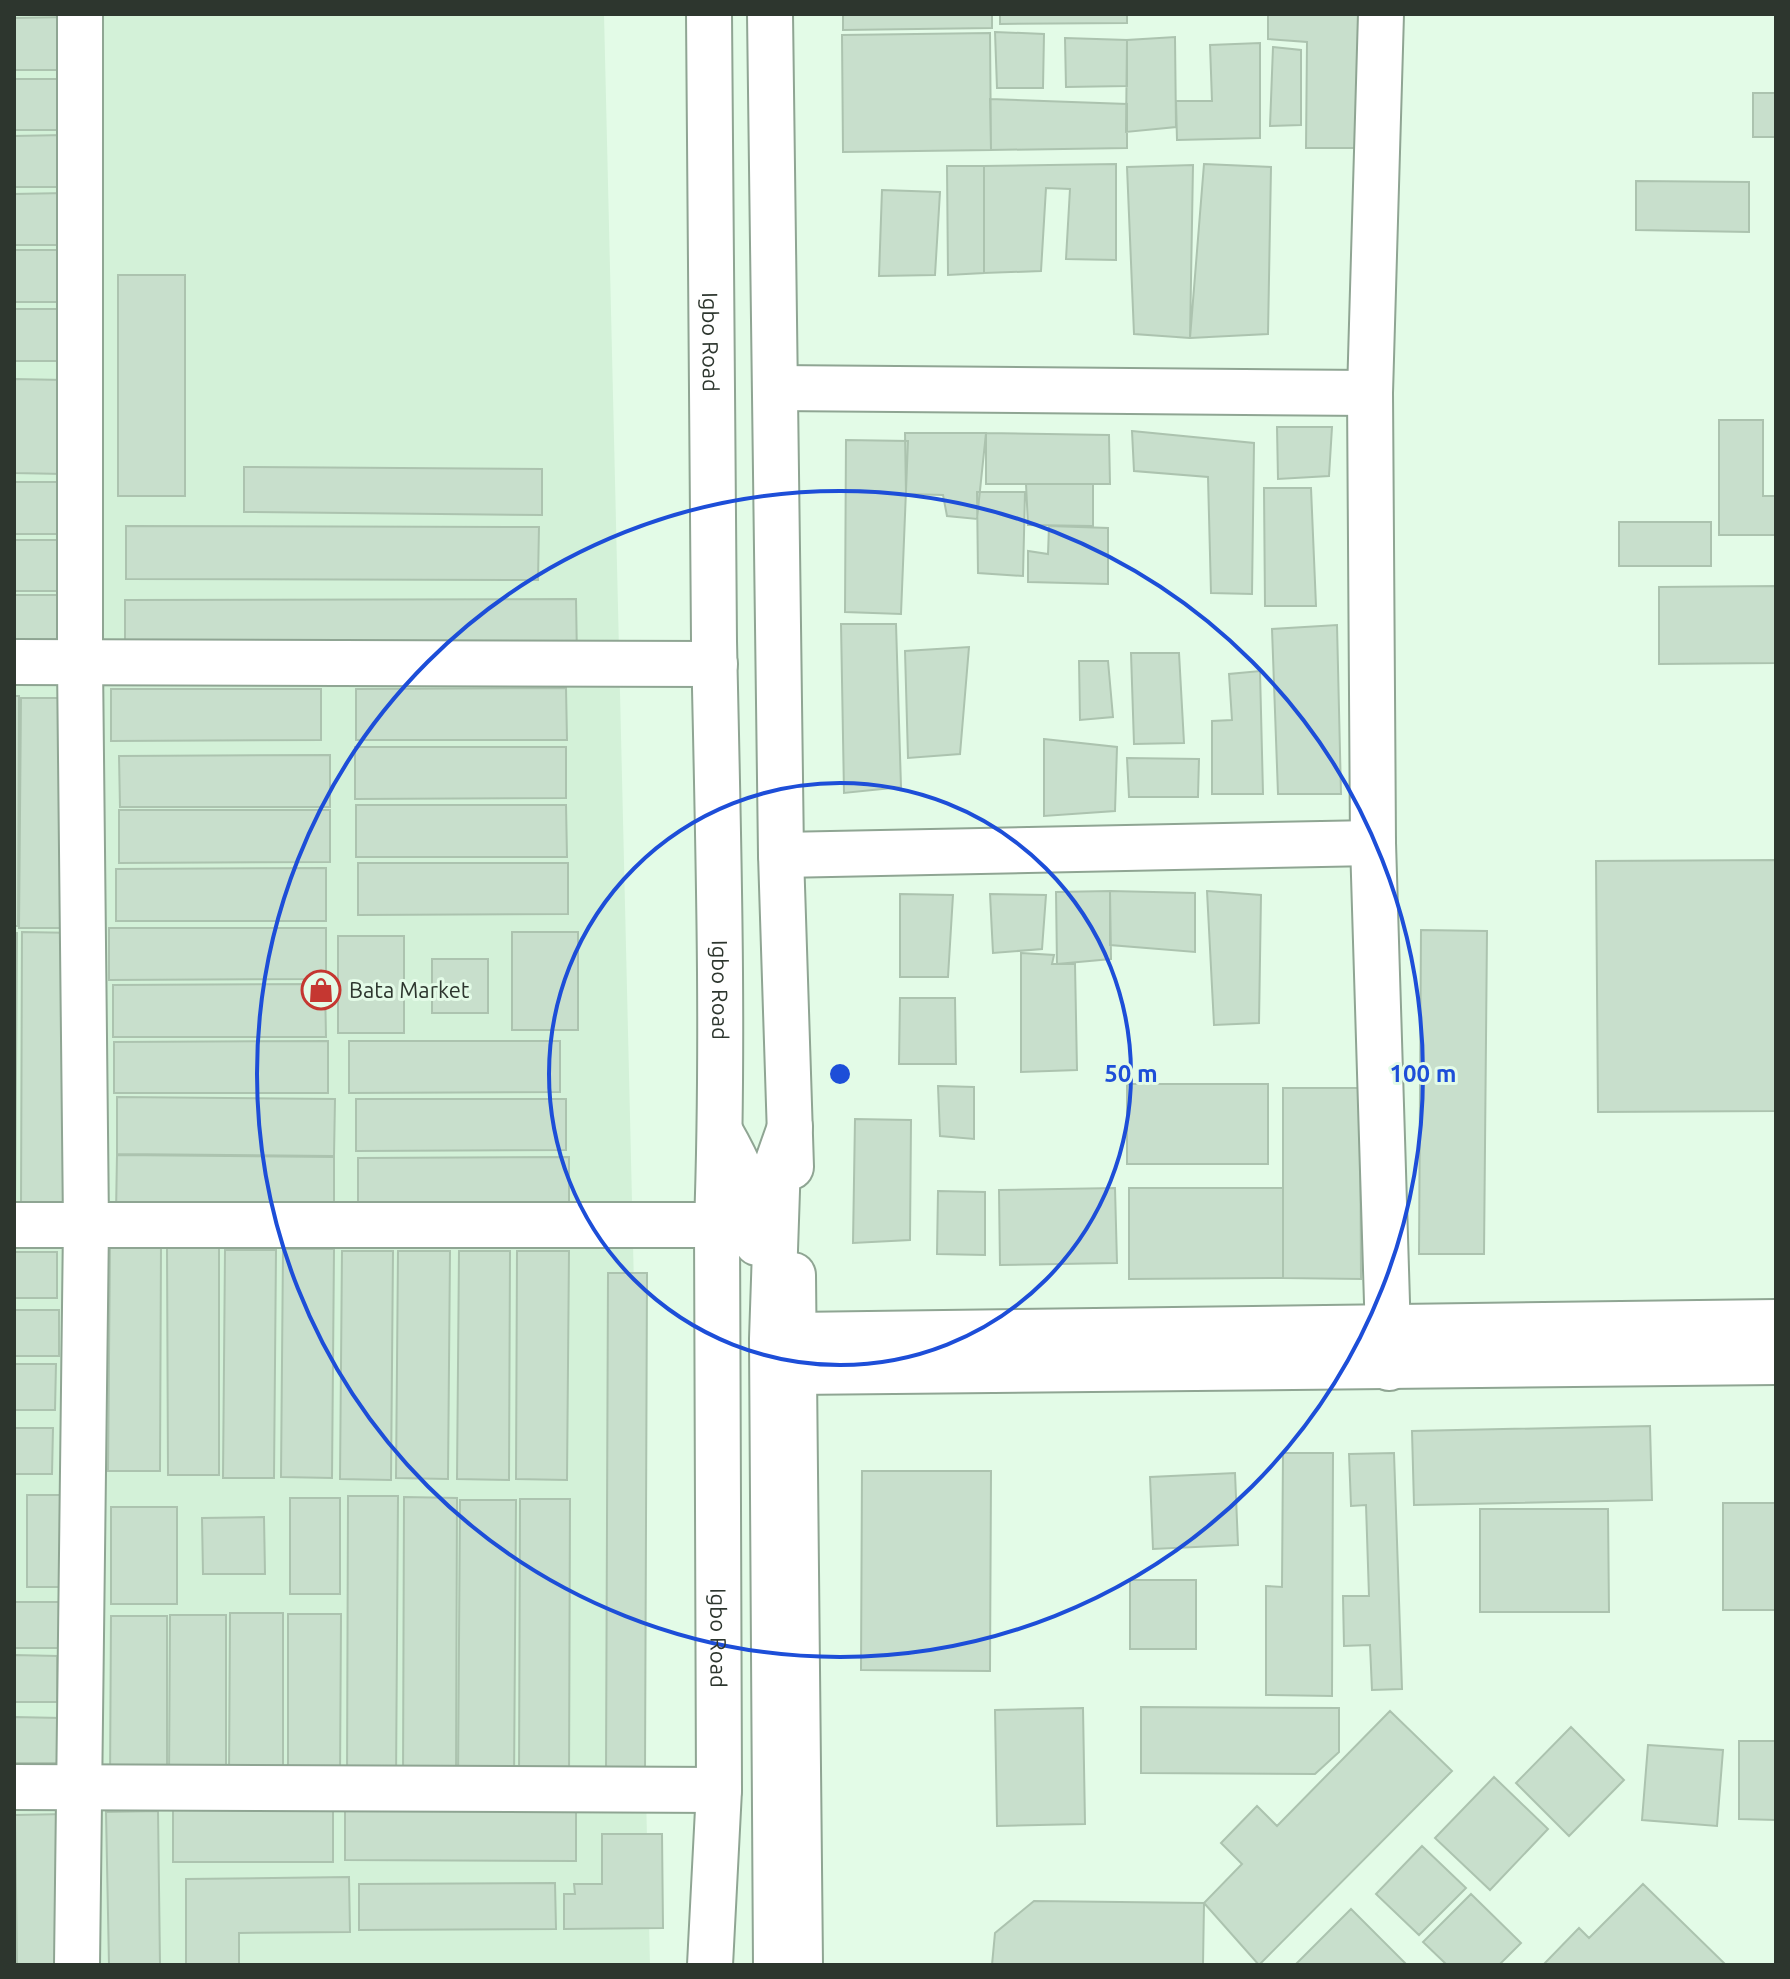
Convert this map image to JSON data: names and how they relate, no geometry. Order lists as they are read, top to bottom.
{
  "streets": {
    "street": ["Igbo Road"]
  },
  "places": {
    "shop": ["Bata Market"]
  },
  "rings": ["50 m", "100 m"]
}
